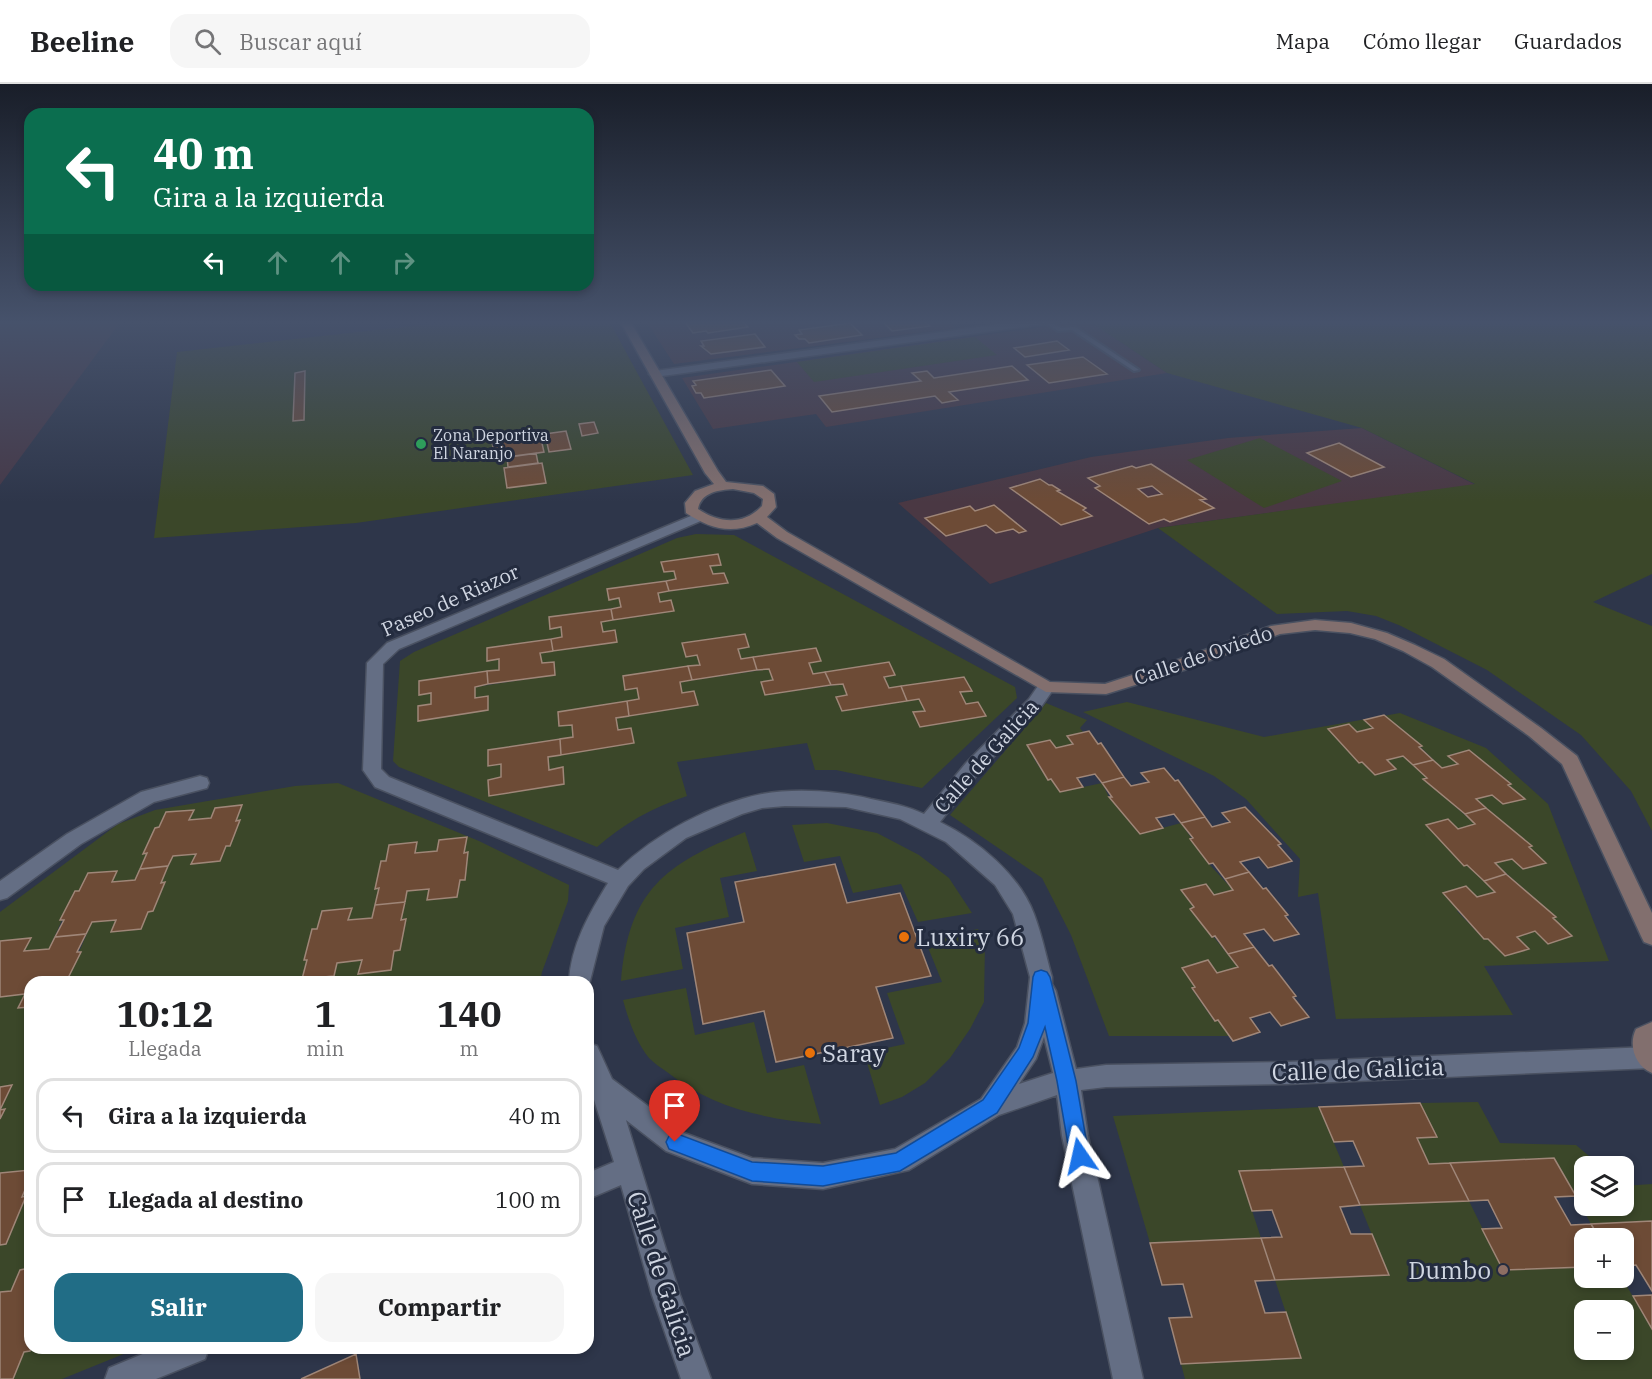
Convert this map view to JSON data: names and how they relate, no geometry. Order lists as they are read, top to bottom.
{
  "streets": {
    "street": ["Paseo de Riazor", "Calle de Oviedo", "Calle de Galicia"]
  },
  "crossings": [
    ["Calle de Oviedo", "Calle de Galicia"]
  ],
  "places": [
    "Zona Deportiva El Naranjo",
    "Luxiry 66",
    "Saray",
    "Dumbo"
  ],
  "page": {
    "header": "Beeline",
    "search": "Buscar aquí",
    "nav": ["Mapa", "Cómo llegar", "Guardados"],
    "turn": ["40 m", "Gira a la izquierda"],
    "eta": [
      "10:12",
      "Llegada",
      "1",
      "min",
      "140",
      "m"
    ],
    "list": [
      {
        "name": "Gira a la izquierda",
        "value": "40 m"
      },
      {
        "name": "Llegada al destino",
        "value": "100 m"
      }
    ],
    "map_buttons": ["+", "−"],
    "buttons": ["Salir", "Compartir"]
  }
}
